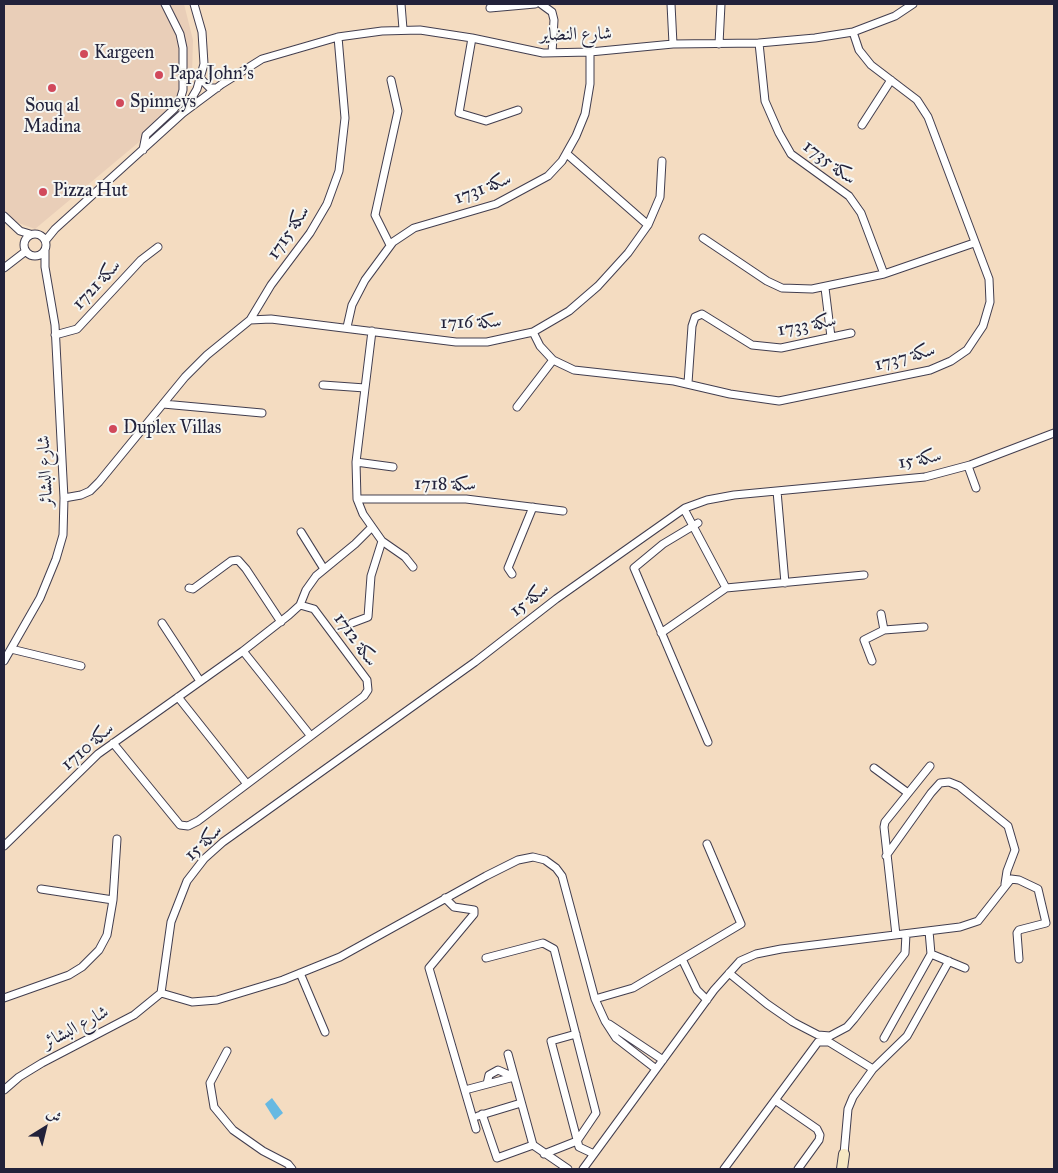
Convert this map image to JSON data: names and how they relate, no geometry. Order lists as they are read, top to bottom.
{
  "streets": {
    "street": [
      "شارع النضاير",
      "سكة 1735",
      "سكة 1731",
      "سكة 1715",
      "سكة 1721",
      "سكة 1716",
      "سكة 1733",
      "سكة 1737",
      "سكة 15",
      "شارع البشائر",
      "سكة 1718",
      "سكة 1712",
      "سكة 1710"
    ]
  },
  "crossings": [
    ["شارع النضاير", "سكة 1735"],
    ["شارع النضاير", "سكة 1731"],
    ["شارع النضاير", "سكة 1715"],
    ["شارع النضاير", "سكة 1737"],
    ["سكة 1731", "سكة 1716"],
    ["سكة 1715", "سكة 1716"],
    ["سكة 1715", "شارع البشائر"],
    ["سكة 1721", "شارع البشائر"],
    ["سكة 1716", "سكة 1737"],
    ["سكة 1733", "سكة 1737"],
    ["سكة 15", "شارع البشائر"],
    ["سكة 1712", "سكة 1710"]
  ],
  "places": [
    "Kargeen",
    "Papa John's",
    "Souq al Madina",
    "Spinneys",
    "Pizza Hut",
    "Duplex Villas"
  ],
  "north": "top right"
}
